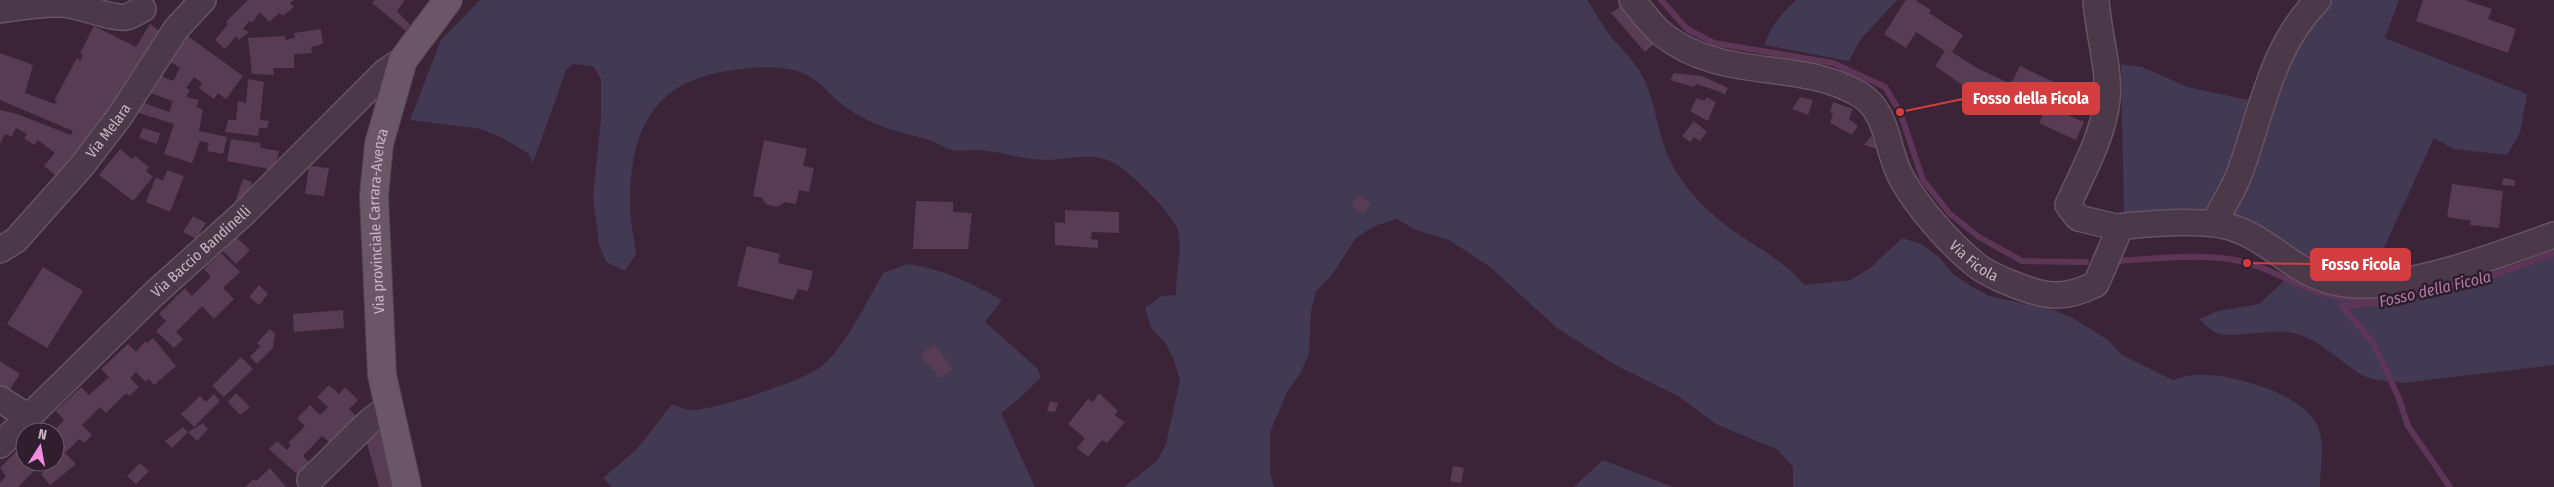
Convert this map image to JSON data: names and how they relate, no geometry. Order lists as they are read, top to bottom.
{
  "streets": {
    "main road": ["Via provinciale Carrara-Avenza"],
    "street": ["Via Melara", "Via Baccio Bandinelli", "Via Ficola"]
  },
  "crossings": [
    ["Via provinciale Carrara-Avenza", "Via Baccio Bandinelli"]
  ],
  "water": ["Fosso della Ficola"],
  "places": ["Fosso della Ficola", "Fosso Ficola"],
  "north": "top"
}
